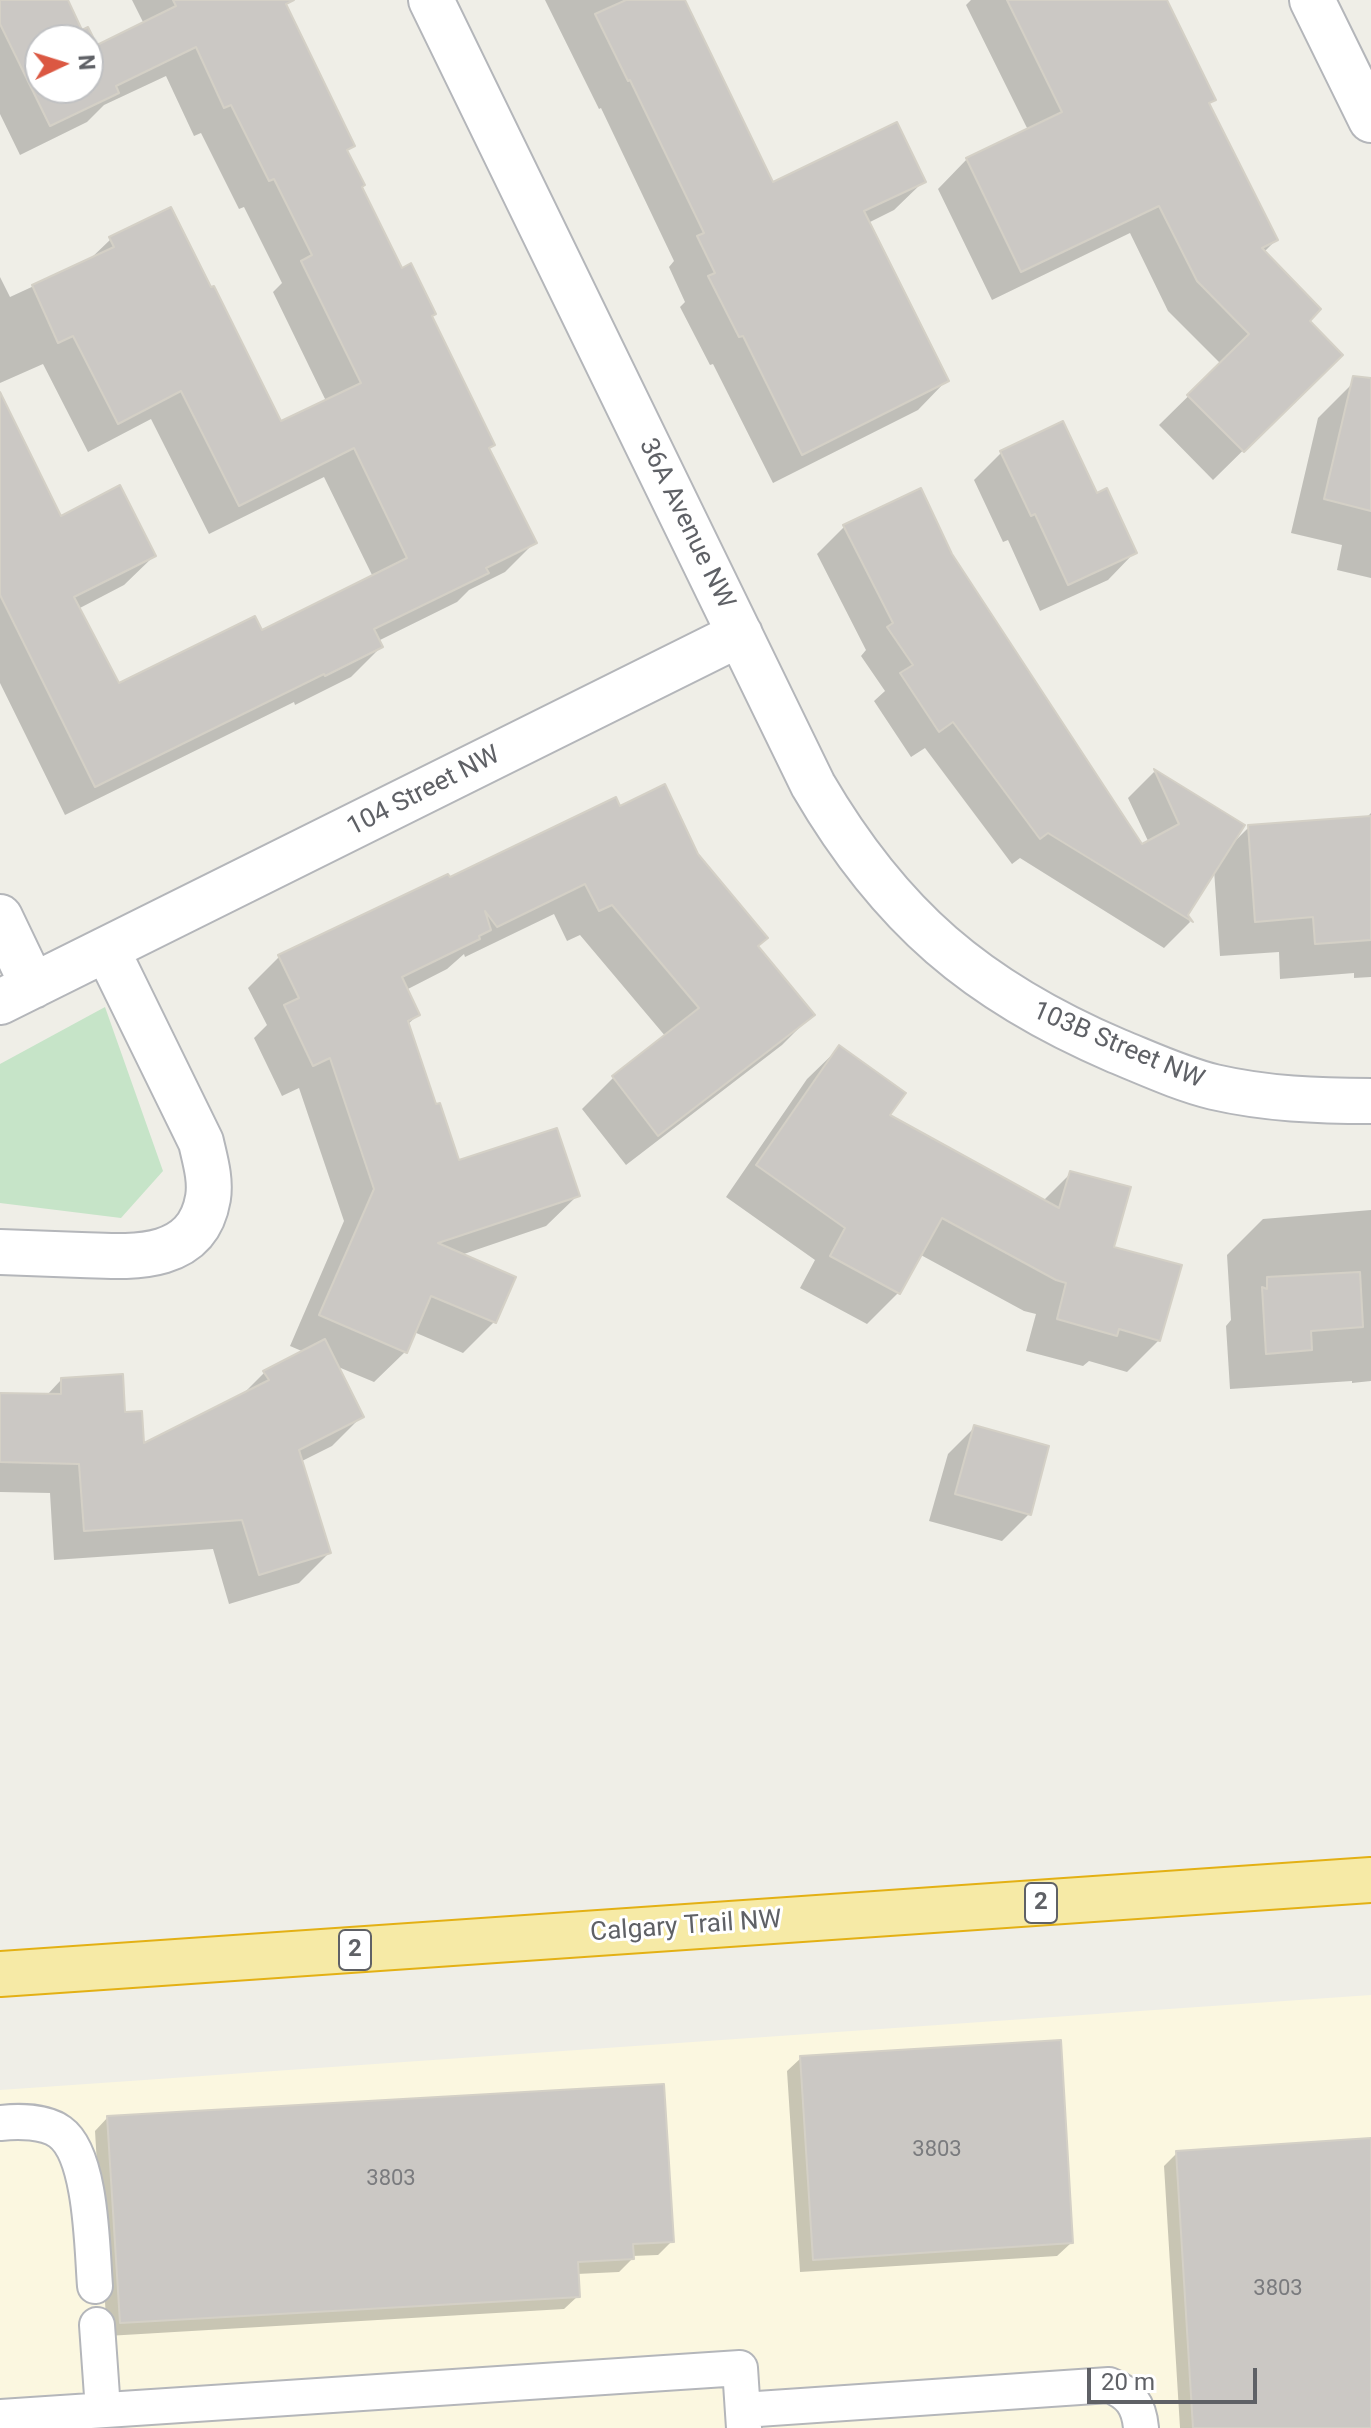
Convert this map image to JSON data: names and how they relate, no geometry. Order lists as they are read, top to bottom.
{
  "streets": {
    "highway": ["2", "Calgary Trail NW"],
    "street": ["36A Avenue NW", "104 Street NW", "103B Street NW"]
  },
  "crossings": [
    ["36A Avenue NW", "104 Street NW"],
    ["36A Avenue NW", "103B Street NW"]
  ],
  "house_numbers": ["3803", "3803", "3803"],
  "scale_bar": "20 m",
  "north": "right"
}
